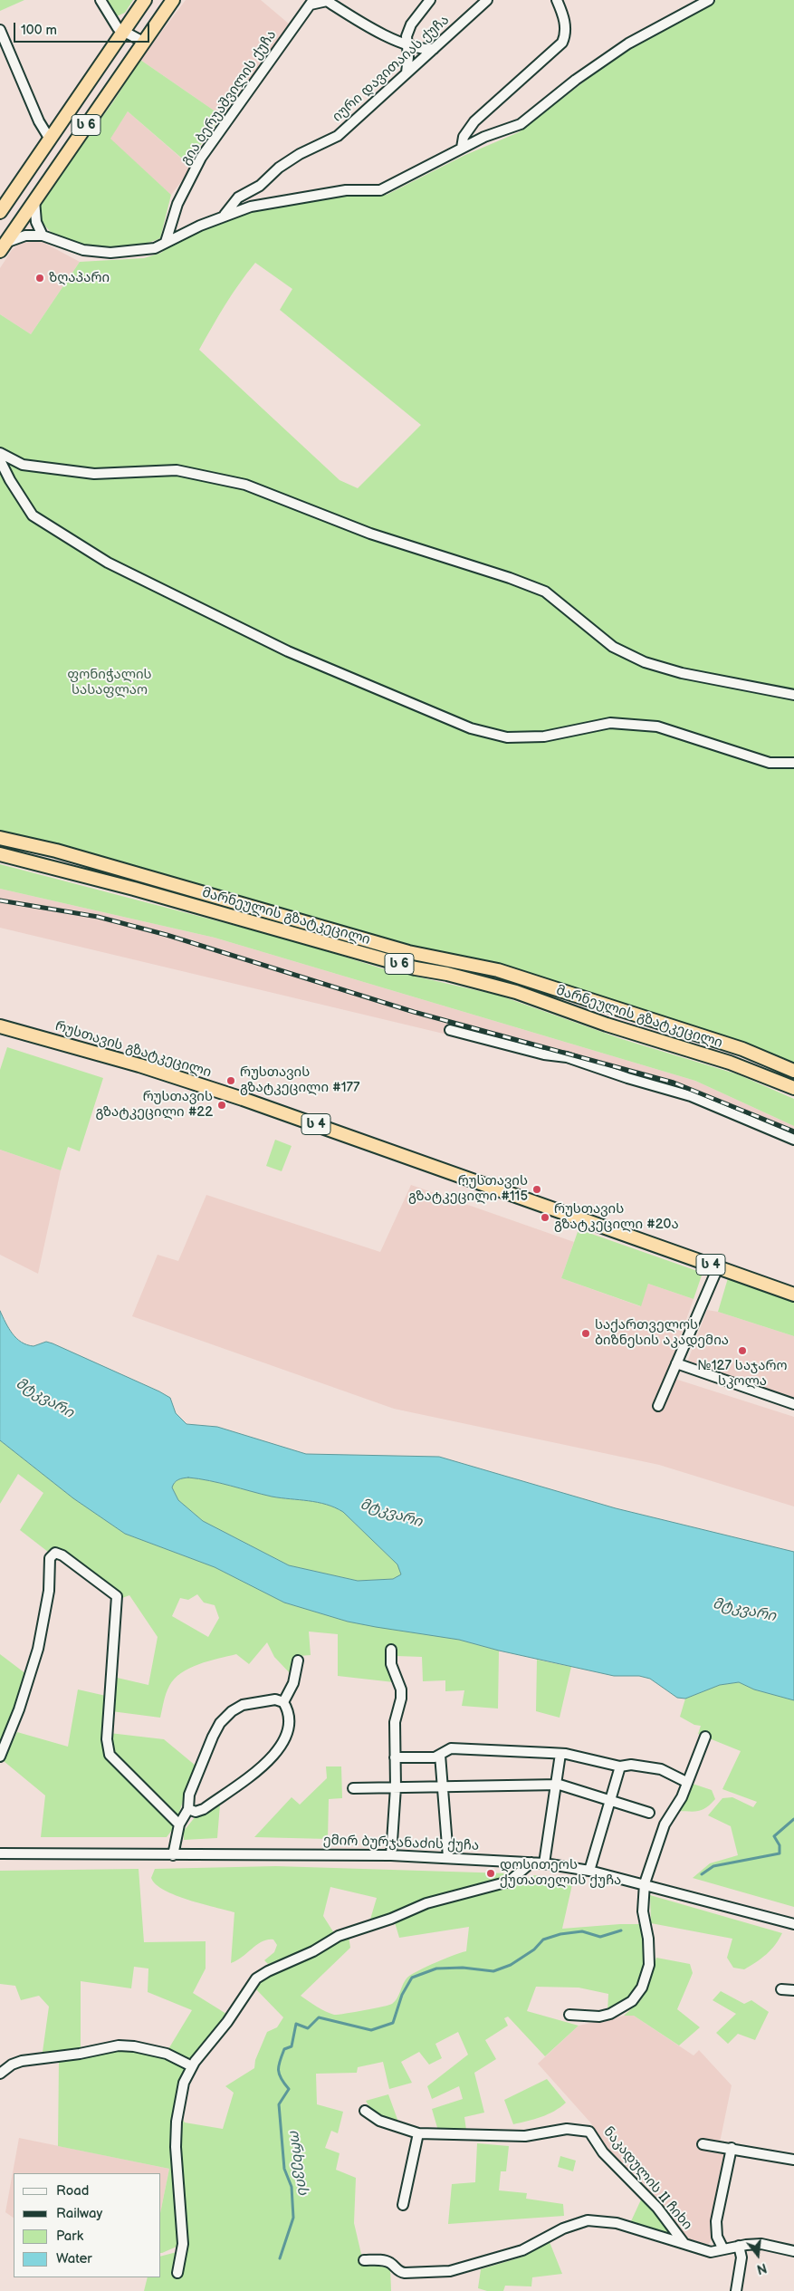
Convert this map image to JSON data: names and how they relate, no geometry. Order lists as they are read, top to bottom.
{
  "streets": {
    "highway": [
      "ს 6",
      "მარნეულის გზატკეცილი",
      "რუსთავის გზატკეცილი",
      "ს 4"
    ],
    "street": [
      "იური დავითაიას ქუჩა",
      "გია ბერუაშვილის ქუჩა",
      "ემირ ბურჯანაძის ქუჩა",
      "ნაკადულის II ჩიხი"
    ]
  },
  "water": ["მტკვარი", "ორხევის"],
  "parks": ["ფონიჭალის სასაფლაო"],
  "places": [
    "ზღაპარი",
    "რუსთავის გზატკეცილი #177",
    "რუსთავის გზატკეცილი #22",
    "რუსთავის გზატკეცილი #115",
    "რუსთავის გზატკეცილი #20ა",
    "საქართველოს ბიზნესის აკადემია",
    "№127 საჯარო სკოლა",
    "დოსითეოს ქუთათელის ქუჩა"
  ],
  "legend": [
    "Road",
    "Railway",
    "Park",
    "Water"
  ],
  "scale_bar": "100 m",
  "north": "bottom"
}
